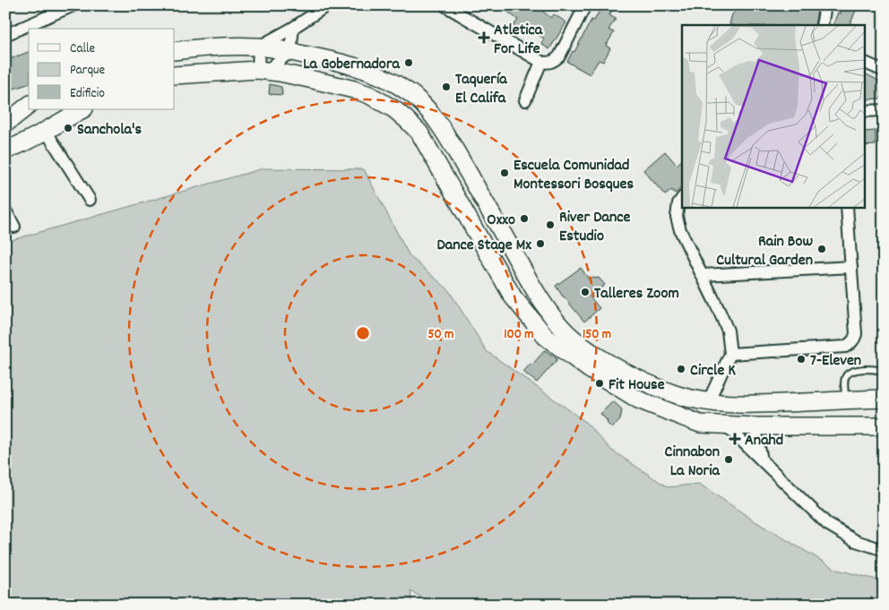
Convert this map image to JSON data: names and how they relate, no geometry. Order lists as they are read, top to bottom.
{
  "places": {
    "health": ["Atletica For Life", "Anahd"],
    "other": [
      "La Gobernadora",
      "Taquería El Califa",
      "Sanchola's",
      "Escuela Comunidad Montessori Bosques",
      "Oxxo",
      "River Dance Estudio",
      "Dance Stage Mx",
      "Rain Bow Cultural Garden",
      "Talleres Zoom",
      "7-Eleven",
      "Circle K",
      "Fit House",
      "Cinnabon La Noria"
    ]
  },
  "legend": ["Calle", "Parque", "Edificio"],
  "rings": ["50 m", "100 m", "150 m"]
}
